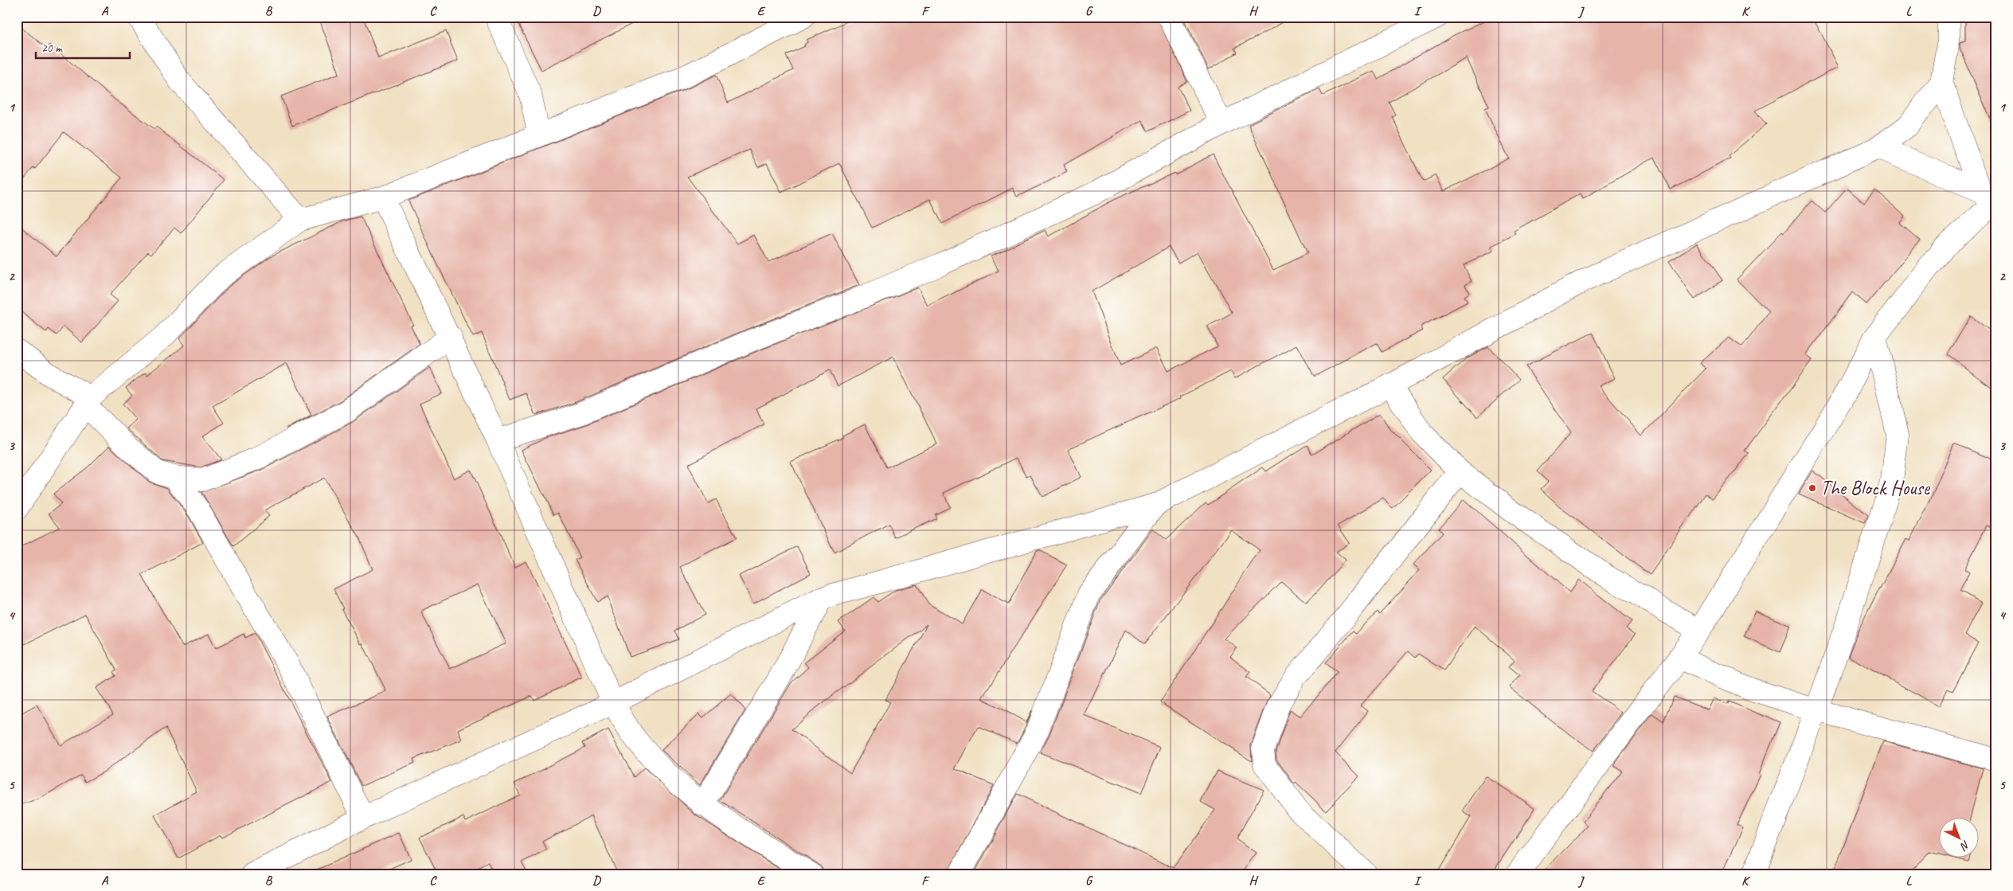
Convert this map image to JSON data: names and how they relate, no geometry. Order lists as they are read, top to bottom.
{
  "places": ["The Block House"],
  "scale_bar": "20 m",
  "north": "bottom right",
  "grid": {
    "columns": [
      "A",
      "B",
      "C",
      "D",
      "E",
      "F",
      "G",
      "H",
      "I",
      "J",
      "K",
      "L"
    ],
    "rows": [
      "1",
      "2",
      "3",
      "4",
      "5"
    ]
  }
}
